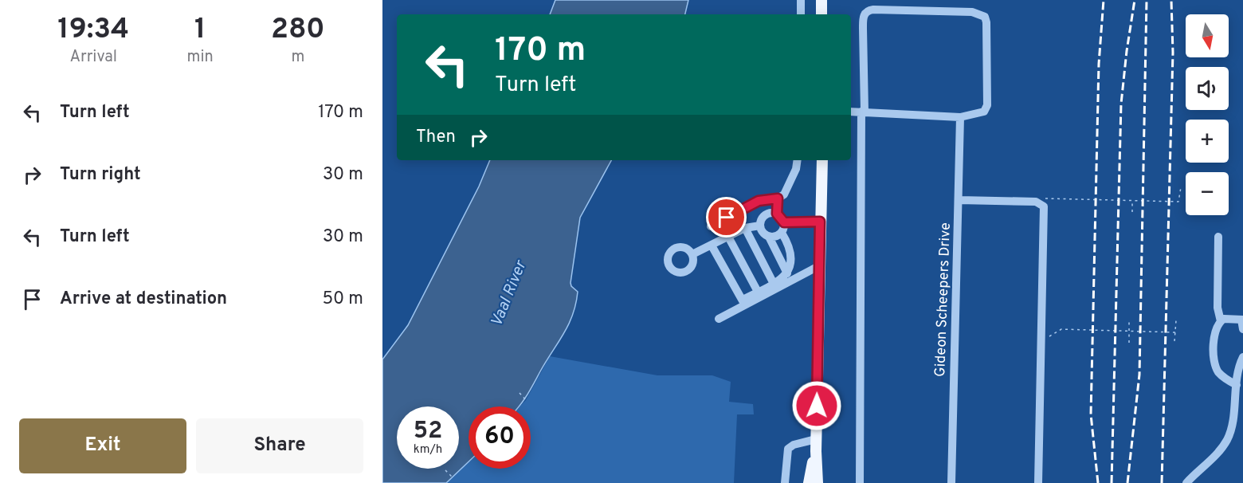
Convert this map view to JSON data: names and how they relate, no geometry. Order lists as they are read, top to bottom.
{
  "streets": {
    "street": ["Gideon Scheepers Drive"]
  },
  "water": ["Vaal River"],
  "north": "bottom",
  "page": {
    "eta": [
      "19:34",
      "Arrival",
      "1",
      "min",
      "280",
      "m"
    ],
    "map_buttons": ["+", "−"],
    "turn": ["170 m", "Turn left"],
    "list": [
      {
        "name": "Turn left",
        "value": "170 m"
      },
      {
        "name": "Turn right",
        "value": "30 m"
      },
      {
        "name": "Turn left",
        "value": "30 m"
      },
      {
        "name": "Arrive at destination",
        "value": "50 m"
      }
    ],
    "then": "Then",
    "speed": "52 km/h",
    "limit": "60",
    "buttons": ["Exit", "Share"]
  }
}
